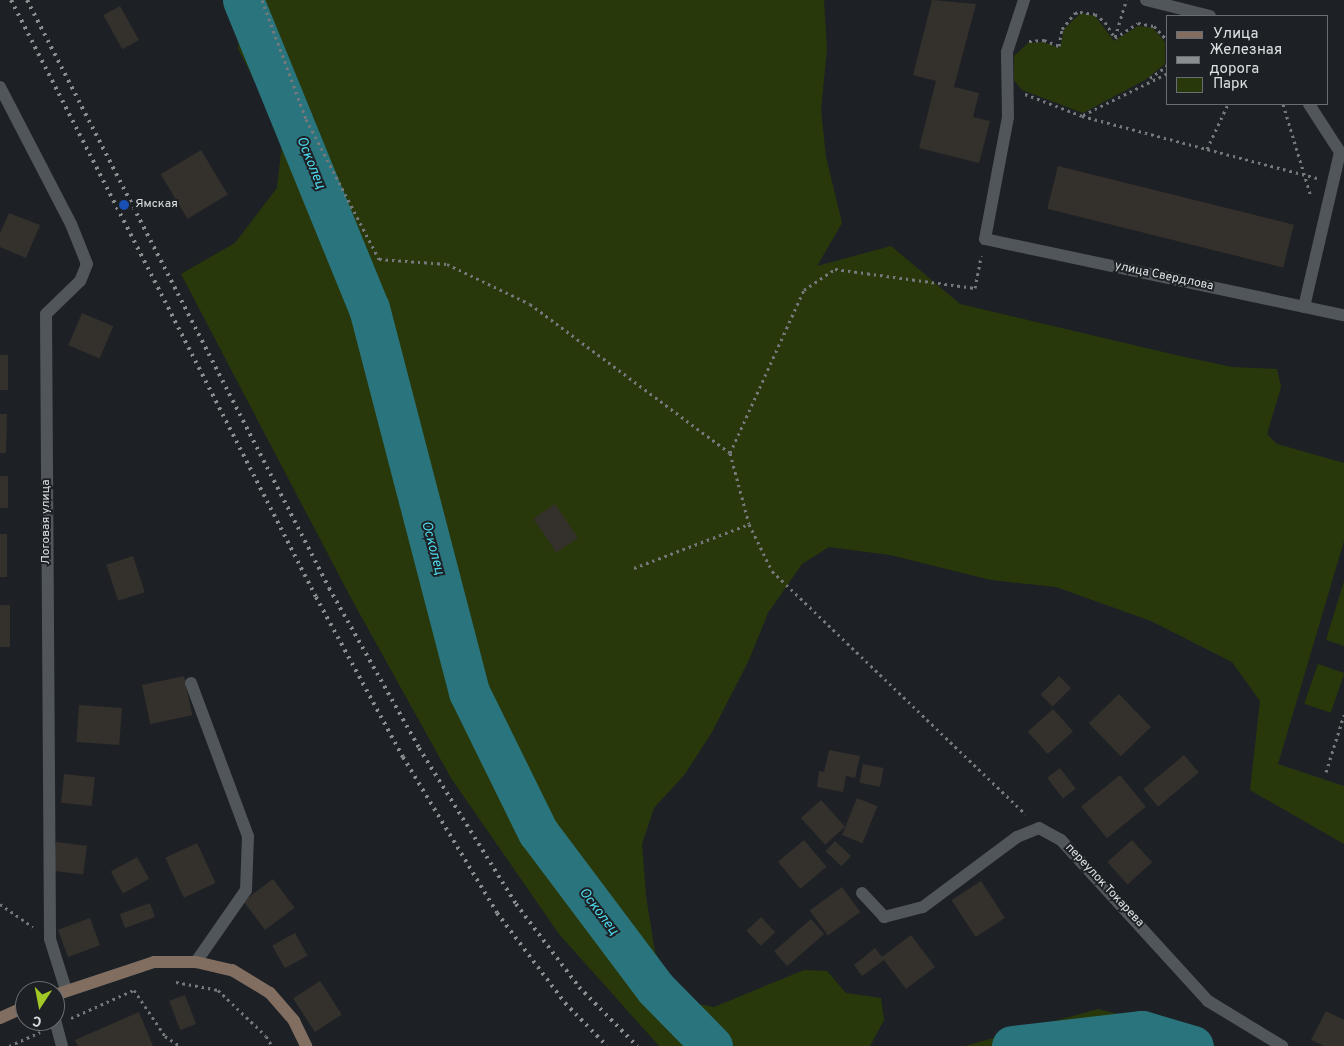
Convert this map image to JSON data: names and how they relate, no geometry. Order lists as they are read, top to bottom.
{
  "streets": {
    "street": ["улица Свердлова", "Логовая улица", "переулок Токарева"]
  },
  "water": ["Осколец"],
  "places": ["Ямская"],
  "legend": ["Улица", "Железная дорога", "Парк"],
  "north": "bottom"
}
